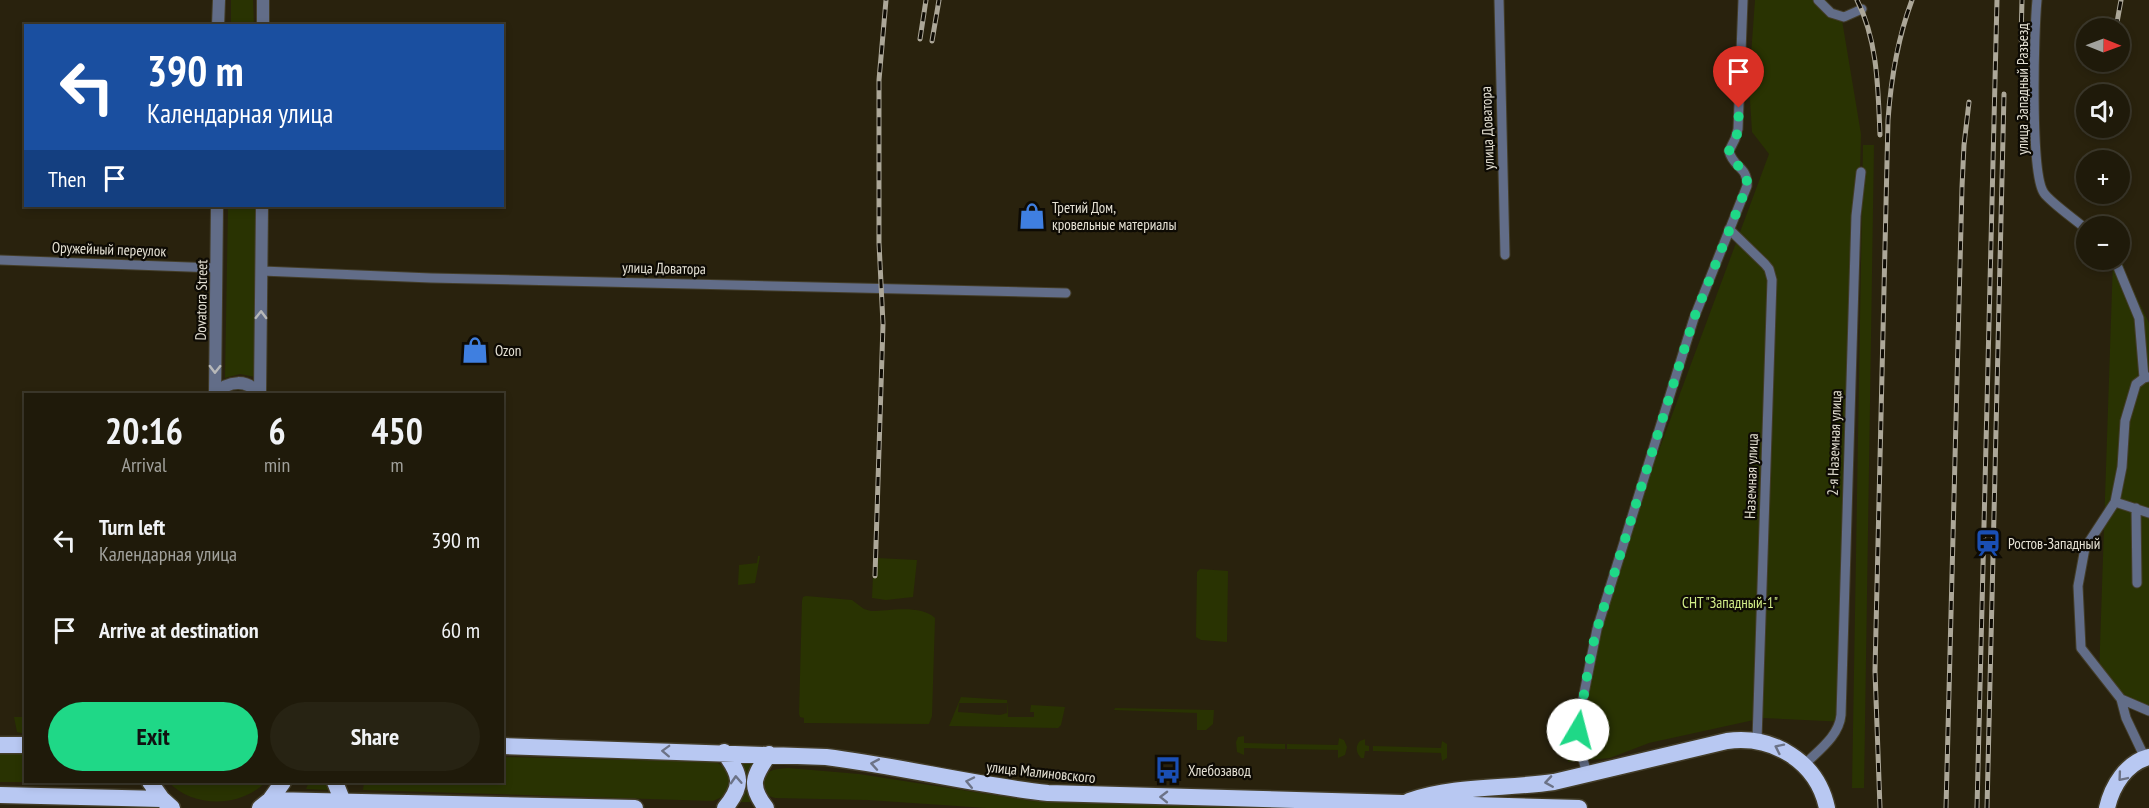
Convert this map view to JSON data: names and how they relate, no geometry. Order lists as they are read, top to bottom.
{
  "streets": {
    "highway": ["улица Малиновского"],
    "street": [
      "улица Западный Разъезд",
      "улица Доватора",
      "Оружейный переулок",
      "Dovatora Street",
      "2-я Наземная улица",
      "Наземная улица"
    ]
  },
  "crossings": [
    ["Оружейный переулок", "Dovatora Street"]
  ],
  "one_way": ["улица Малиновского"],
  "parks": ["СНТ \"Западный-1\""],
  "places": {
    "shop": ["Третий Дом, кровельные материалы", "Ozon"],
    "station": ["Ростов-Западный"],
    "bus stop": ["Хлебозавод"]
  },
  "north": "right",
  "page": {
    "map_buttons": ["+", "−"],
    "turn": ["390 m", "Календарная улица"],
    "then": "Then",
    "eta": [
      "20:16",
      "Arrival",
      "6",
      "min",
      "450",
      "m"
    ],
    "list": [
      {
        "name": "Turn left",
        "note": "Календарная улица",
        "value": "390 m"
      },
      {
        "name": "Arrive at destination",
        "value": "60 m"
      }
    ],
    "buttons": ["Exit", "Share"]
  }
}
